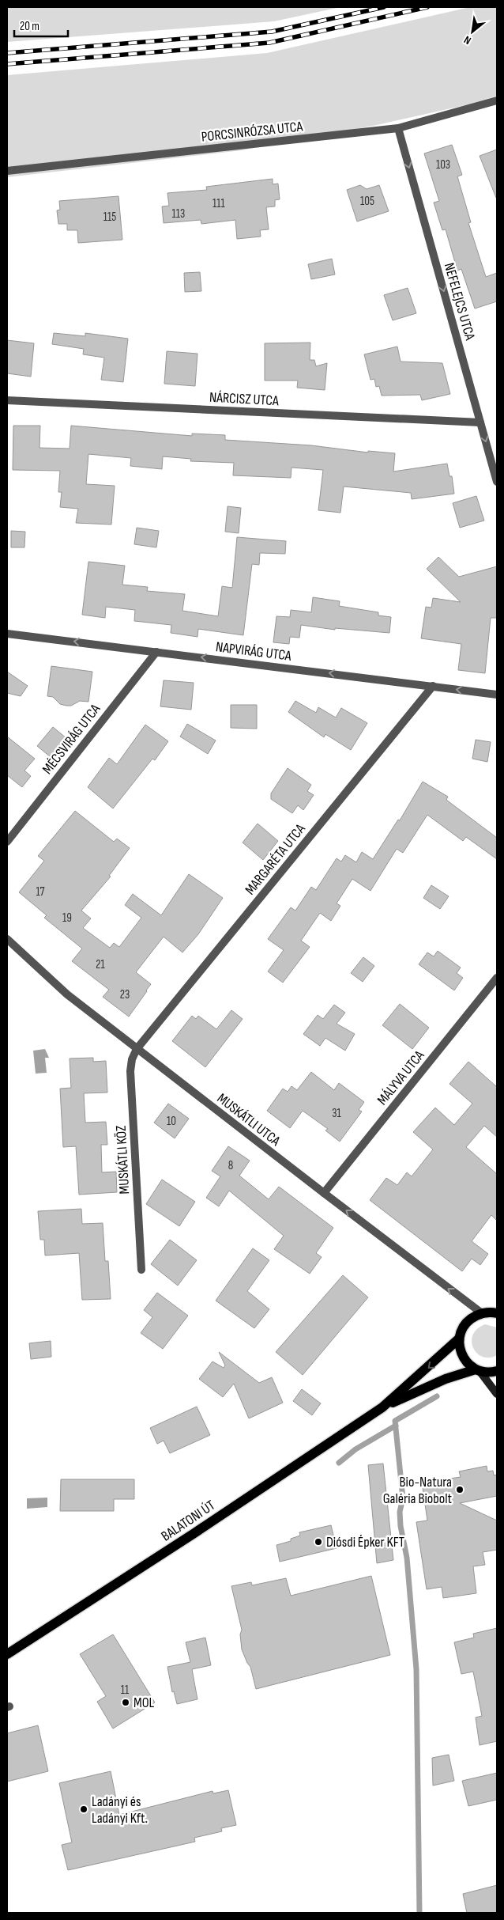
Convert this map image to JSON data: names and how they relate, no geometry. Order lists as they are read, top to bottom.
{
  "streets": {
    "main road": ["BALATONI ÚT"],
    "street": [
      "PORCSINRÓZSA UTCA",
      "NEFELEJCS UTCA",
      "NÁRCISZ UTCA",
      "NAPVIRÁG UTCA",
      "MÉCSVIRÁG UTCA",
      "MARGARÉTA UTCA",
      "MÁLYVA UTCA",
      "MUSKÁTLI UTCA",
      "MUSKÁTLI KÖZ"
    ]
  },
  "crossings": [
    ["PORCSINRÓZSA UTCA", "NEFELEJCS UTCA"],
    ["NEFELEJCS UTCA", "NÁRCISZ UTCA"],
    ["NAPVIRÁG UTCA", "MÉCSVIRÁG UTCA"],
    ["NAPVIRÁG UTCA", "MARGARÉTA UTCA"],
    ["MARGARÉTA UTCA", "MUSKÁTLI UTCA"],
    ["MARGARÉTA UTCA", "MUSKÁTLI KÖZ"],
    ["MÁLYVA UTCA", "MUSKÁTLI UTCA"],
    ["MUSKÁTLI UTCA", "MUSKÁTLI KÖZ"]
  ],
  "one_way": ["NEFELEJCS UTCA", "NAPVIRÁG UTCA"],
  "places": [
    "Bio-Natura Galéria Biobolt",
    "Diósdi Épker KFT",
    "MOL",
    "Ladányi és Ladányi Kft."
  ],
  "house_numbers": [
    "103",
    "105",
    "111",
    "113",
    "115",
    "17",
    "19",
    "21",
    "23",
    "31",
    "10",
    "8",
    "11"
  ],
  "scale_bar": "20 m",
  "north": "bottom left"
}
